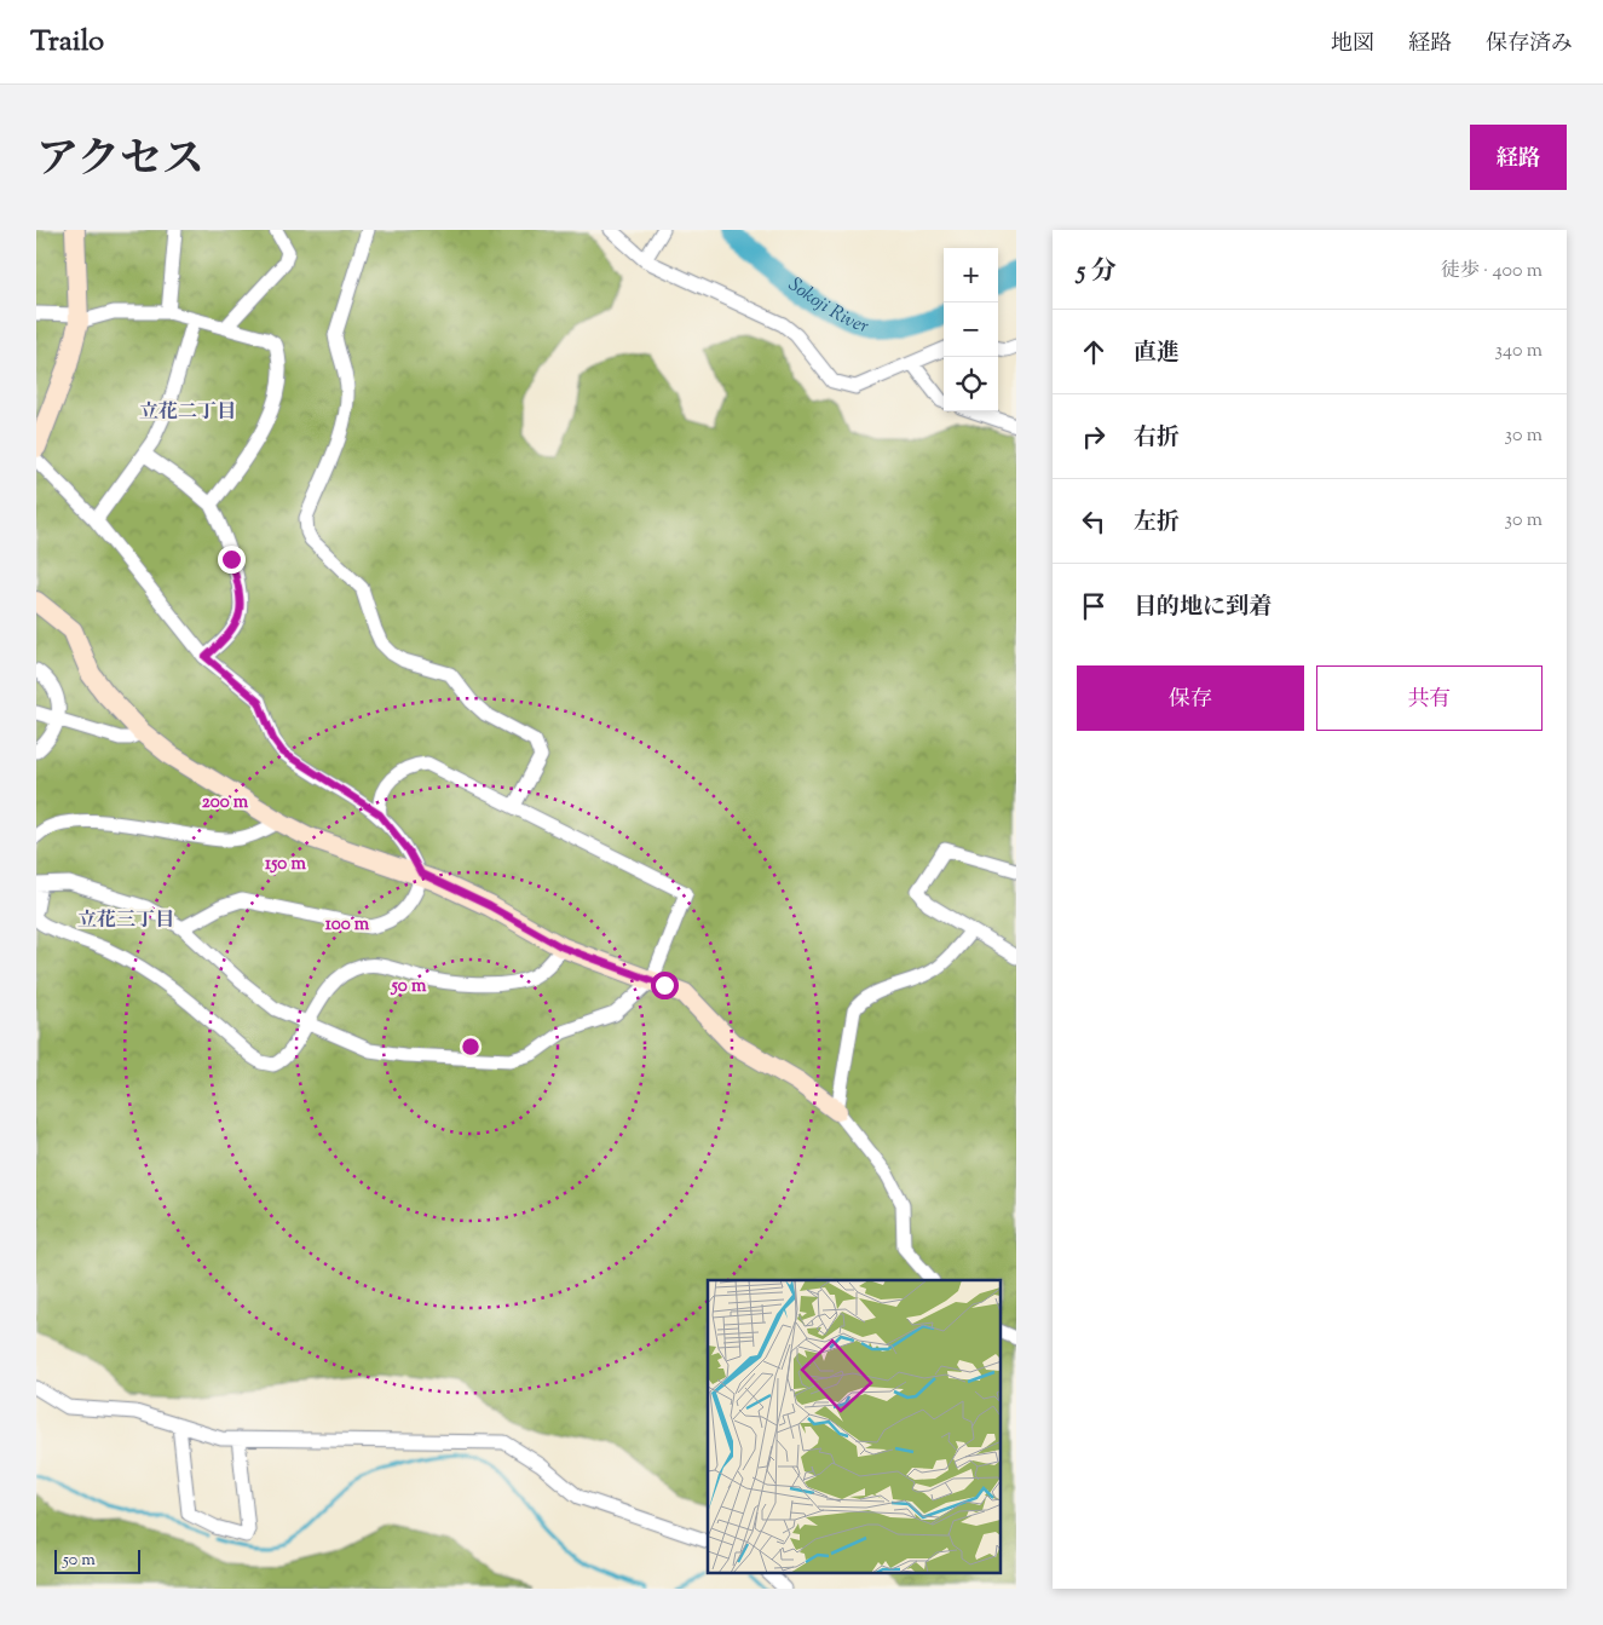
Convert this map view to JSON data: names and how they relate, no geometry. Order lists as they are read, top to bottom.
{
  "districts": ["立花二丁目", "立花三丁目"],
  "water": ["Sokoji River"],
  "scale_bar": "50 m",
  "page": {
    "header": "Trailo",
    "nav": ["地図", "経路", "保存済み"],
    "title": "アクセス",
    "buttons": [
      "経路",
      ["保存", "共有"]
    ],
    "heading": ["5 分", "徒歩 · 400 m"],
    "map_buttons": ["+", "−"],
    "list": [
      ["直進", "340 m"],
      ["右折", "30 m"],
      ["左折", "30 m"],
      "目的地に到着"
    ],
    "scale": "50 m"
  },
  "rings": [
    "200 m",
    "150 m",
    "100 m",
    "50 m"
  ]
}
